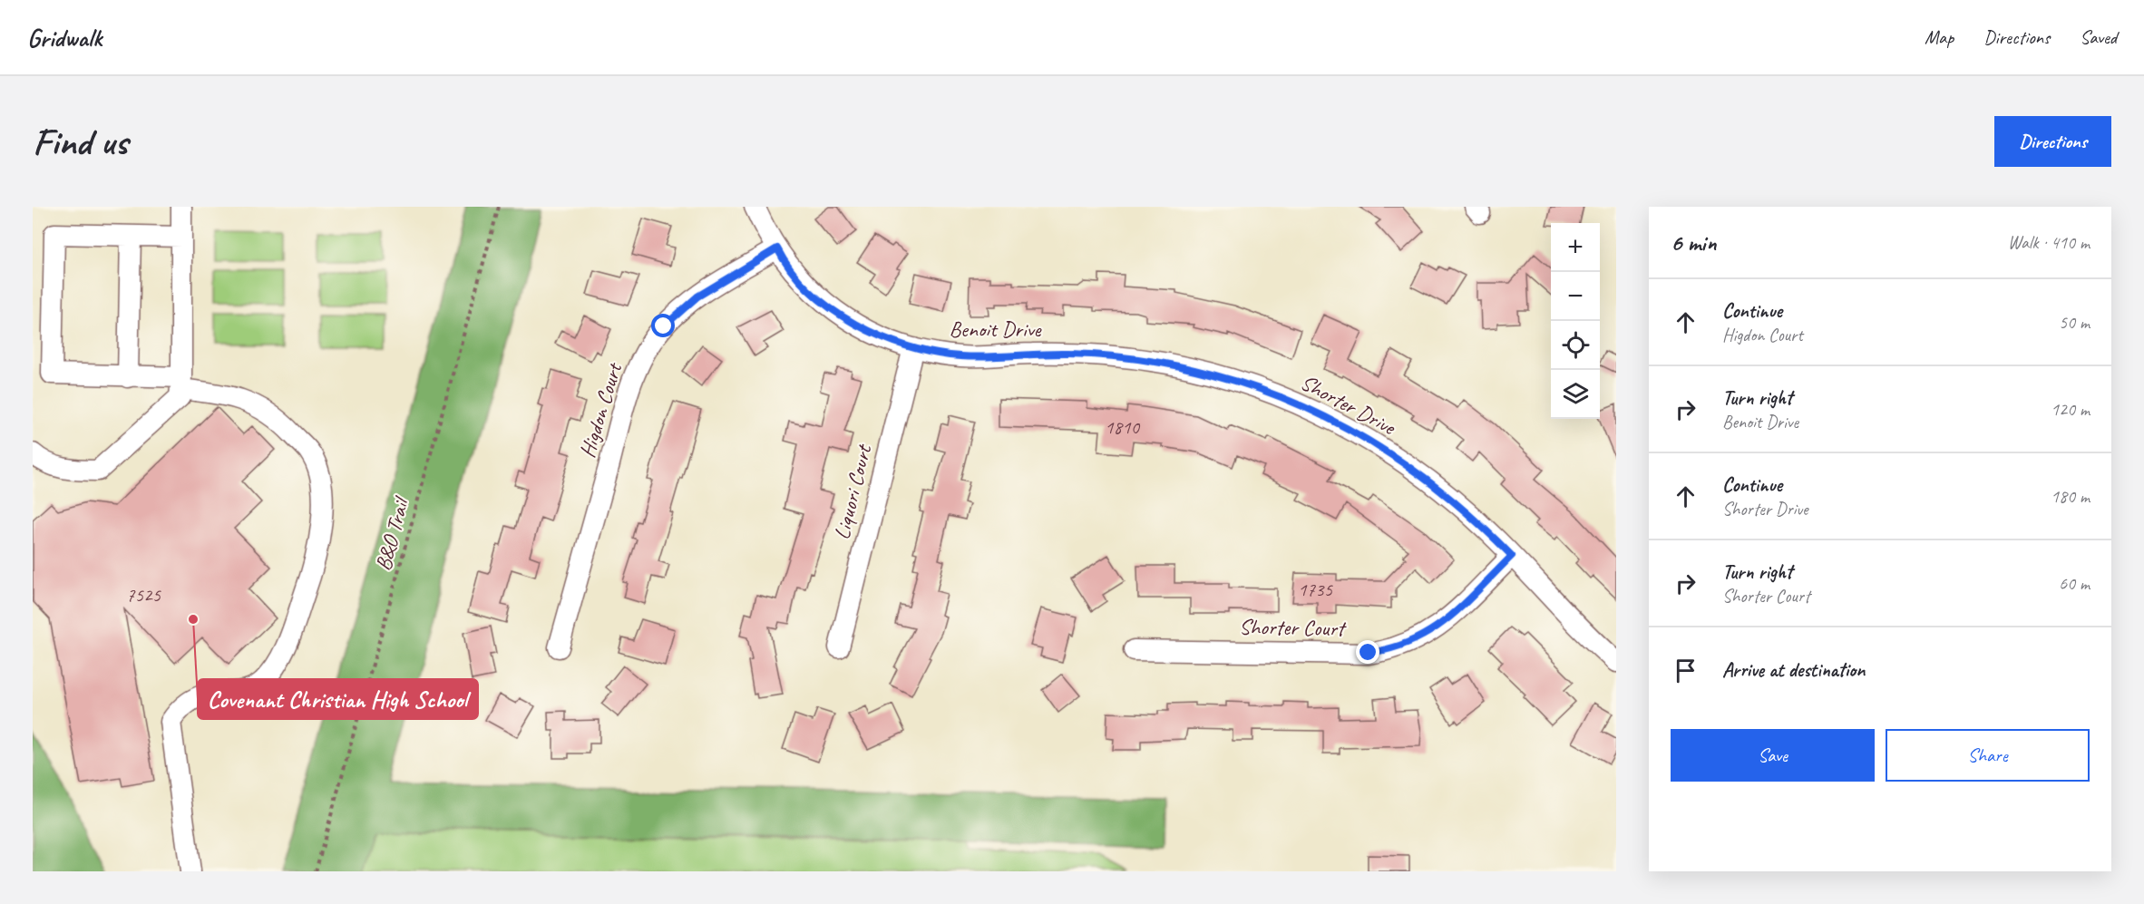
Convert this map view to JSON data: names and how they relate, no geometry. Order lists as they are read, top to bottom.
{
  "streets": {
    "street": [
      "Benoit Drive",
      "Shorter Drive",
      "Higdon Court",
      "Liquori Court",
      "Shorter Court"
    ],
    "path": ["B&O Trail"]
  },
  "crossings": [
    ["Benoit Drive", "Shorter Drive"],
    ["Benoit Drive", "Higdon Court"],
    ["Benoit Drive", "Liquori Court"],
    ["Shorter Drive", "Shorter Court"]
  ],
  "places": ["Covenant Christian High School"],
  "house_numbers": ["1810", "1735", "7525"],
  "page": {
    "header": "Gridwalk",
    "nav": ["Map", "Directions", "Saved"],
    "buttons": [
      "Directions",
      ["Save", "Share"]
    ],
    "title": "Find us",
    "heading": ["6 min", "Walk · 410 m"],
    "map_buttons": ["+", "−"],
    "list": [
      ["Continue", "Higdon Court", "50 m"],
      ["Turn right", "Benoit Drive", "120 m"],
      ["Continue", "Shorter Drive", "180 m"],
      ["Turn right", "Shorter Court", "60 m"],
      "Arrive at destination"
    ]
  }
}
